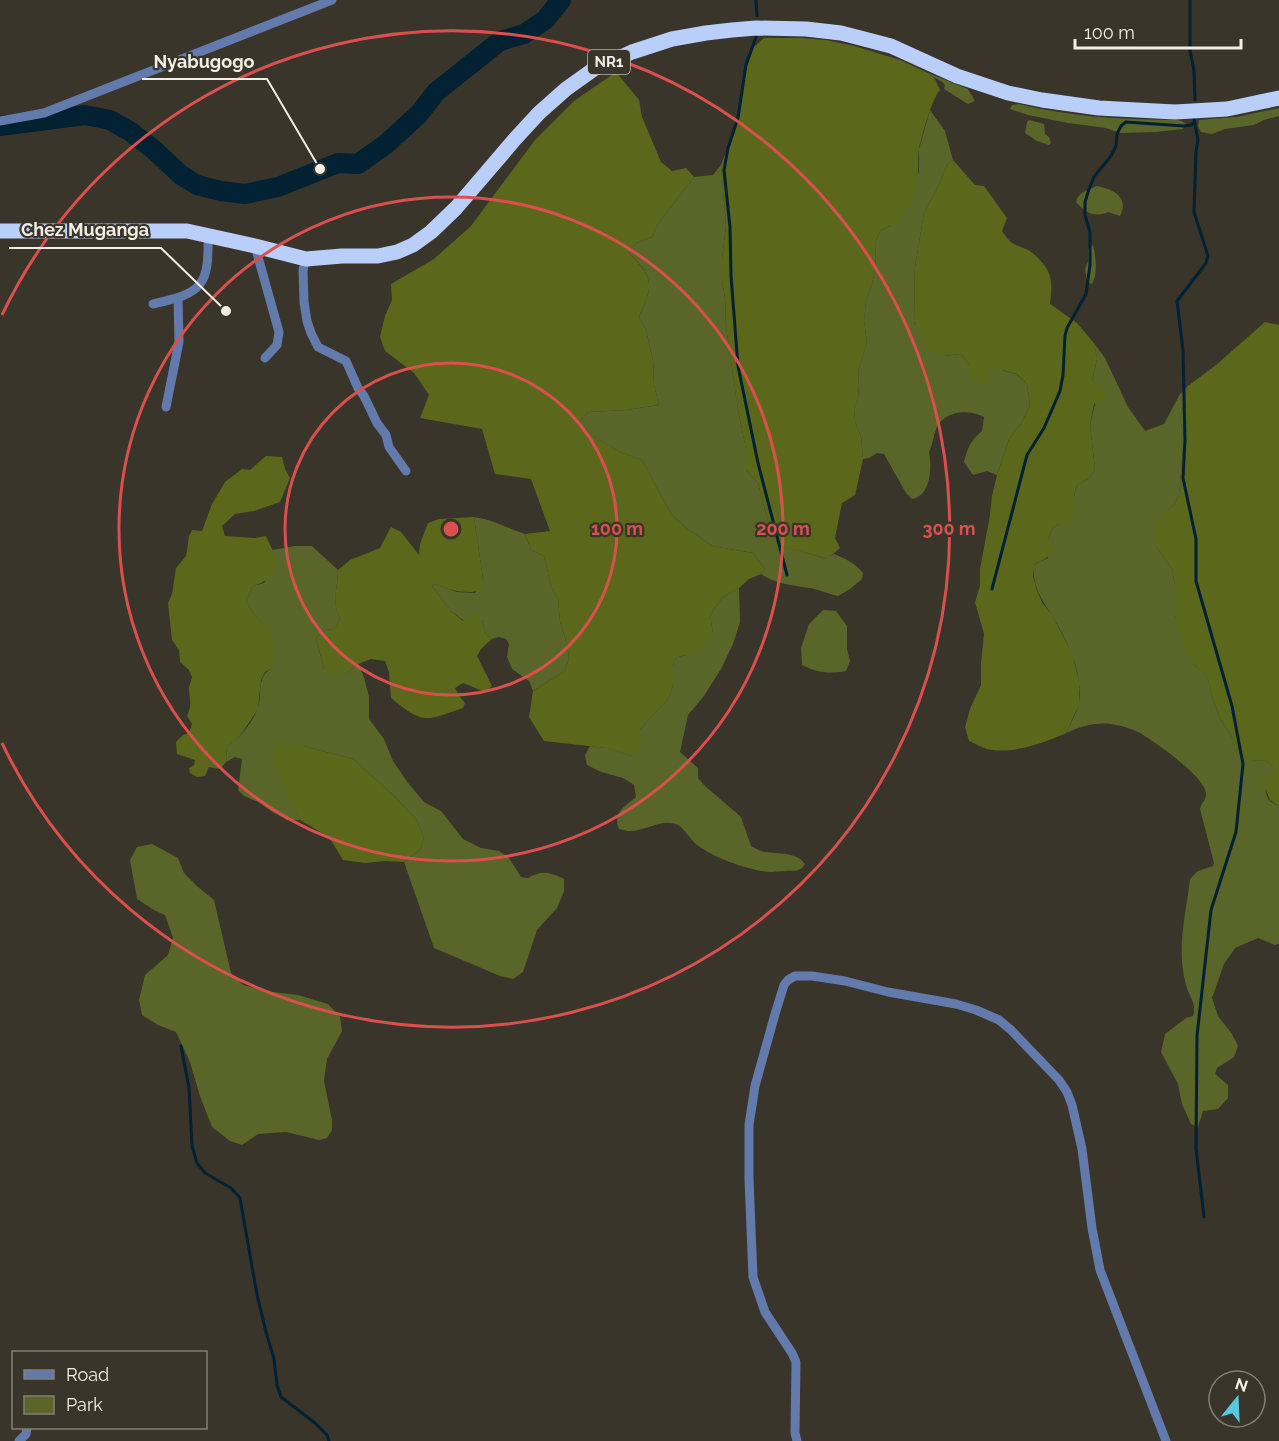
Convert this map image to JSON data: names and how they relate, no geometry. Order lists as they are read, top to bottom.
{
  "streets": {
    "highway": ["NR1"]
  },
  "places": ["Nyabugogo", "Chez Muganga"],
  "legend": ["Road", "Park"],
  "scale_bar": "100 m",
  "north": "top",
  "rings": ["100 m", "200 m", "300 m"]
}
